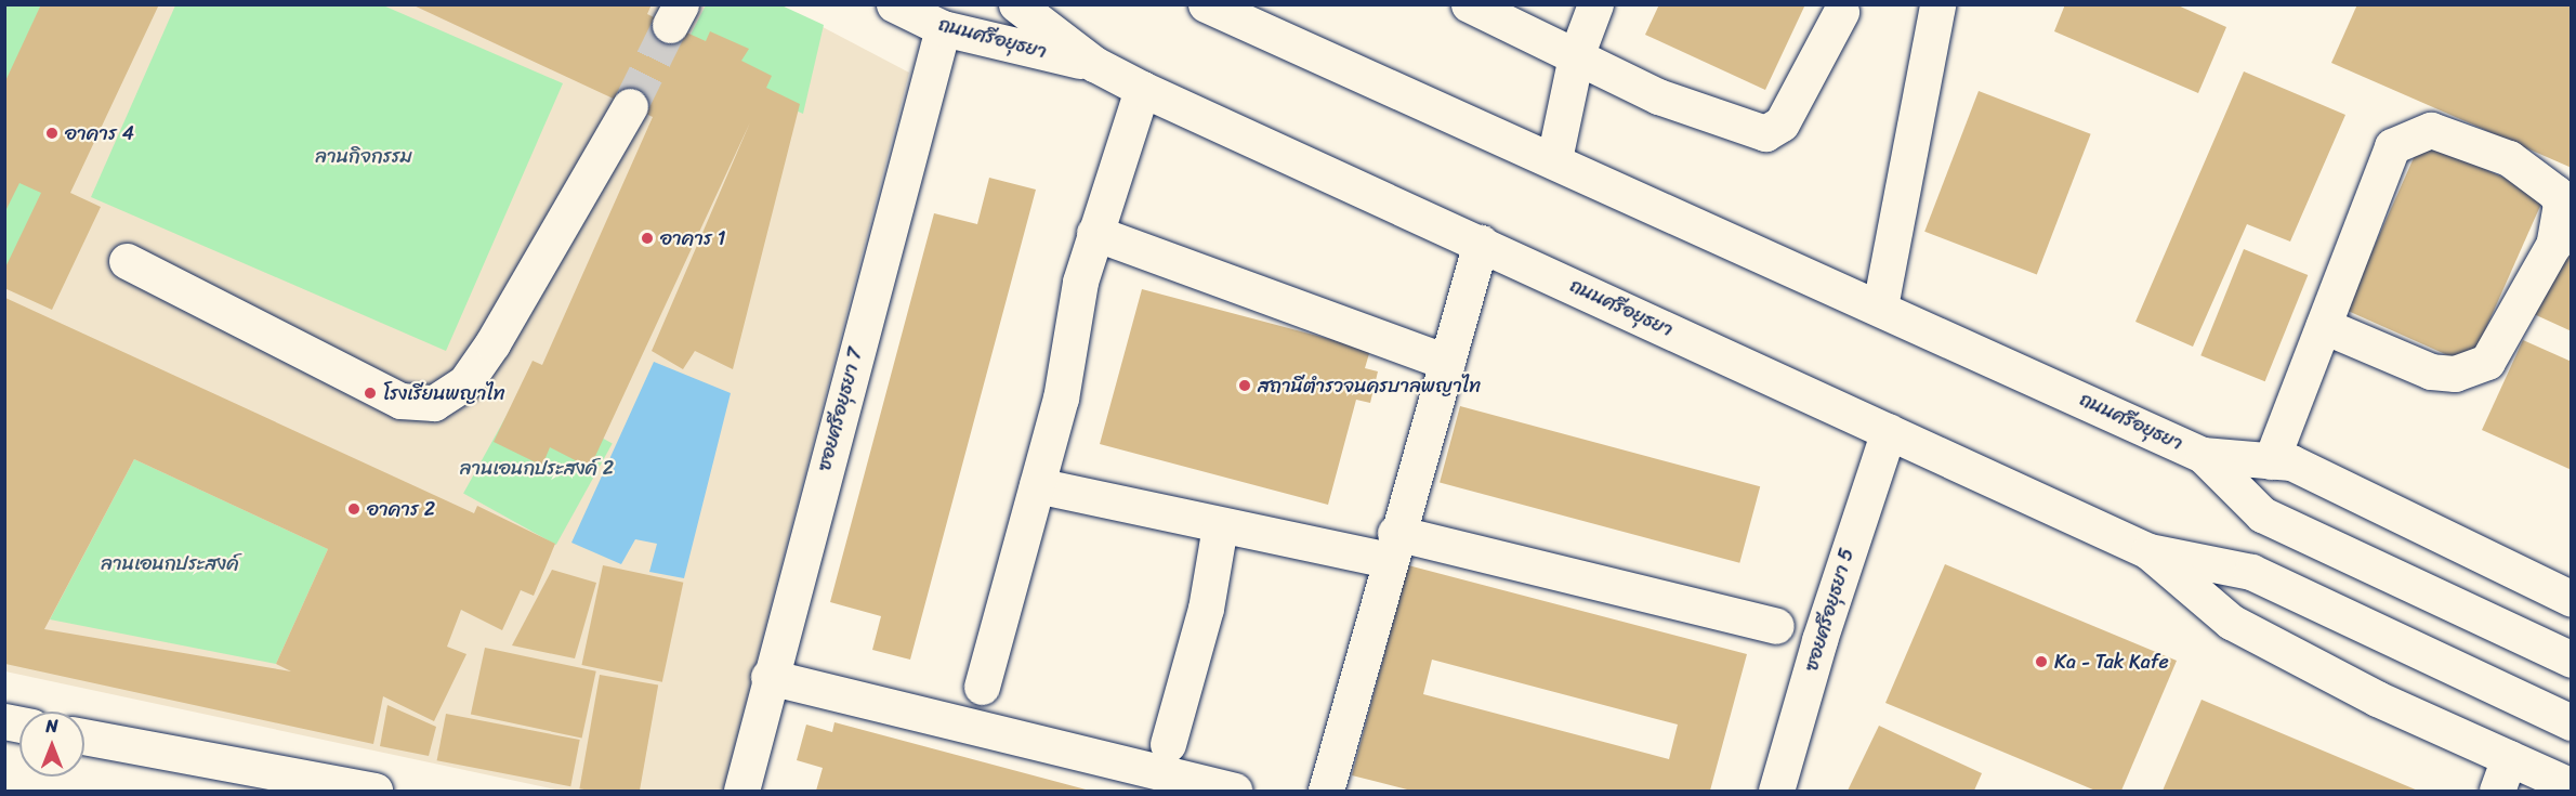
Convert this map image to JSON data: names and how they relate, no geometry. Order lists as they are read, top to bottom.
{
  "streets": {
    "main road": ["ถนนศรีอยุธยา", "ซอยศรีอยุธยา 7", "ซอยศรีอยุธยา 5"]
  },
  "crossings": [
    ["ถนนศรีอยุธยา", "ซอยศรีอยุธยา 7"],
    ["ถนนศรีอยุธยา", "ซอยศรีอยุธยา 5"]
  ],
  "parks": ["ลานกิจกรรม", "ลานเอนกประสงค์ 2", "ลานเอนกประสงค์"],
  "places": [
    "อาคาร 4",
    "อาคาร 1",
    "สถานีตำรวจนครบาลพญาไท",
    "โรงเรียนพญาไท",
    "อาคาร 2",
    "Ka - Tak Kafe"
  ],
  "north": "top"
}
